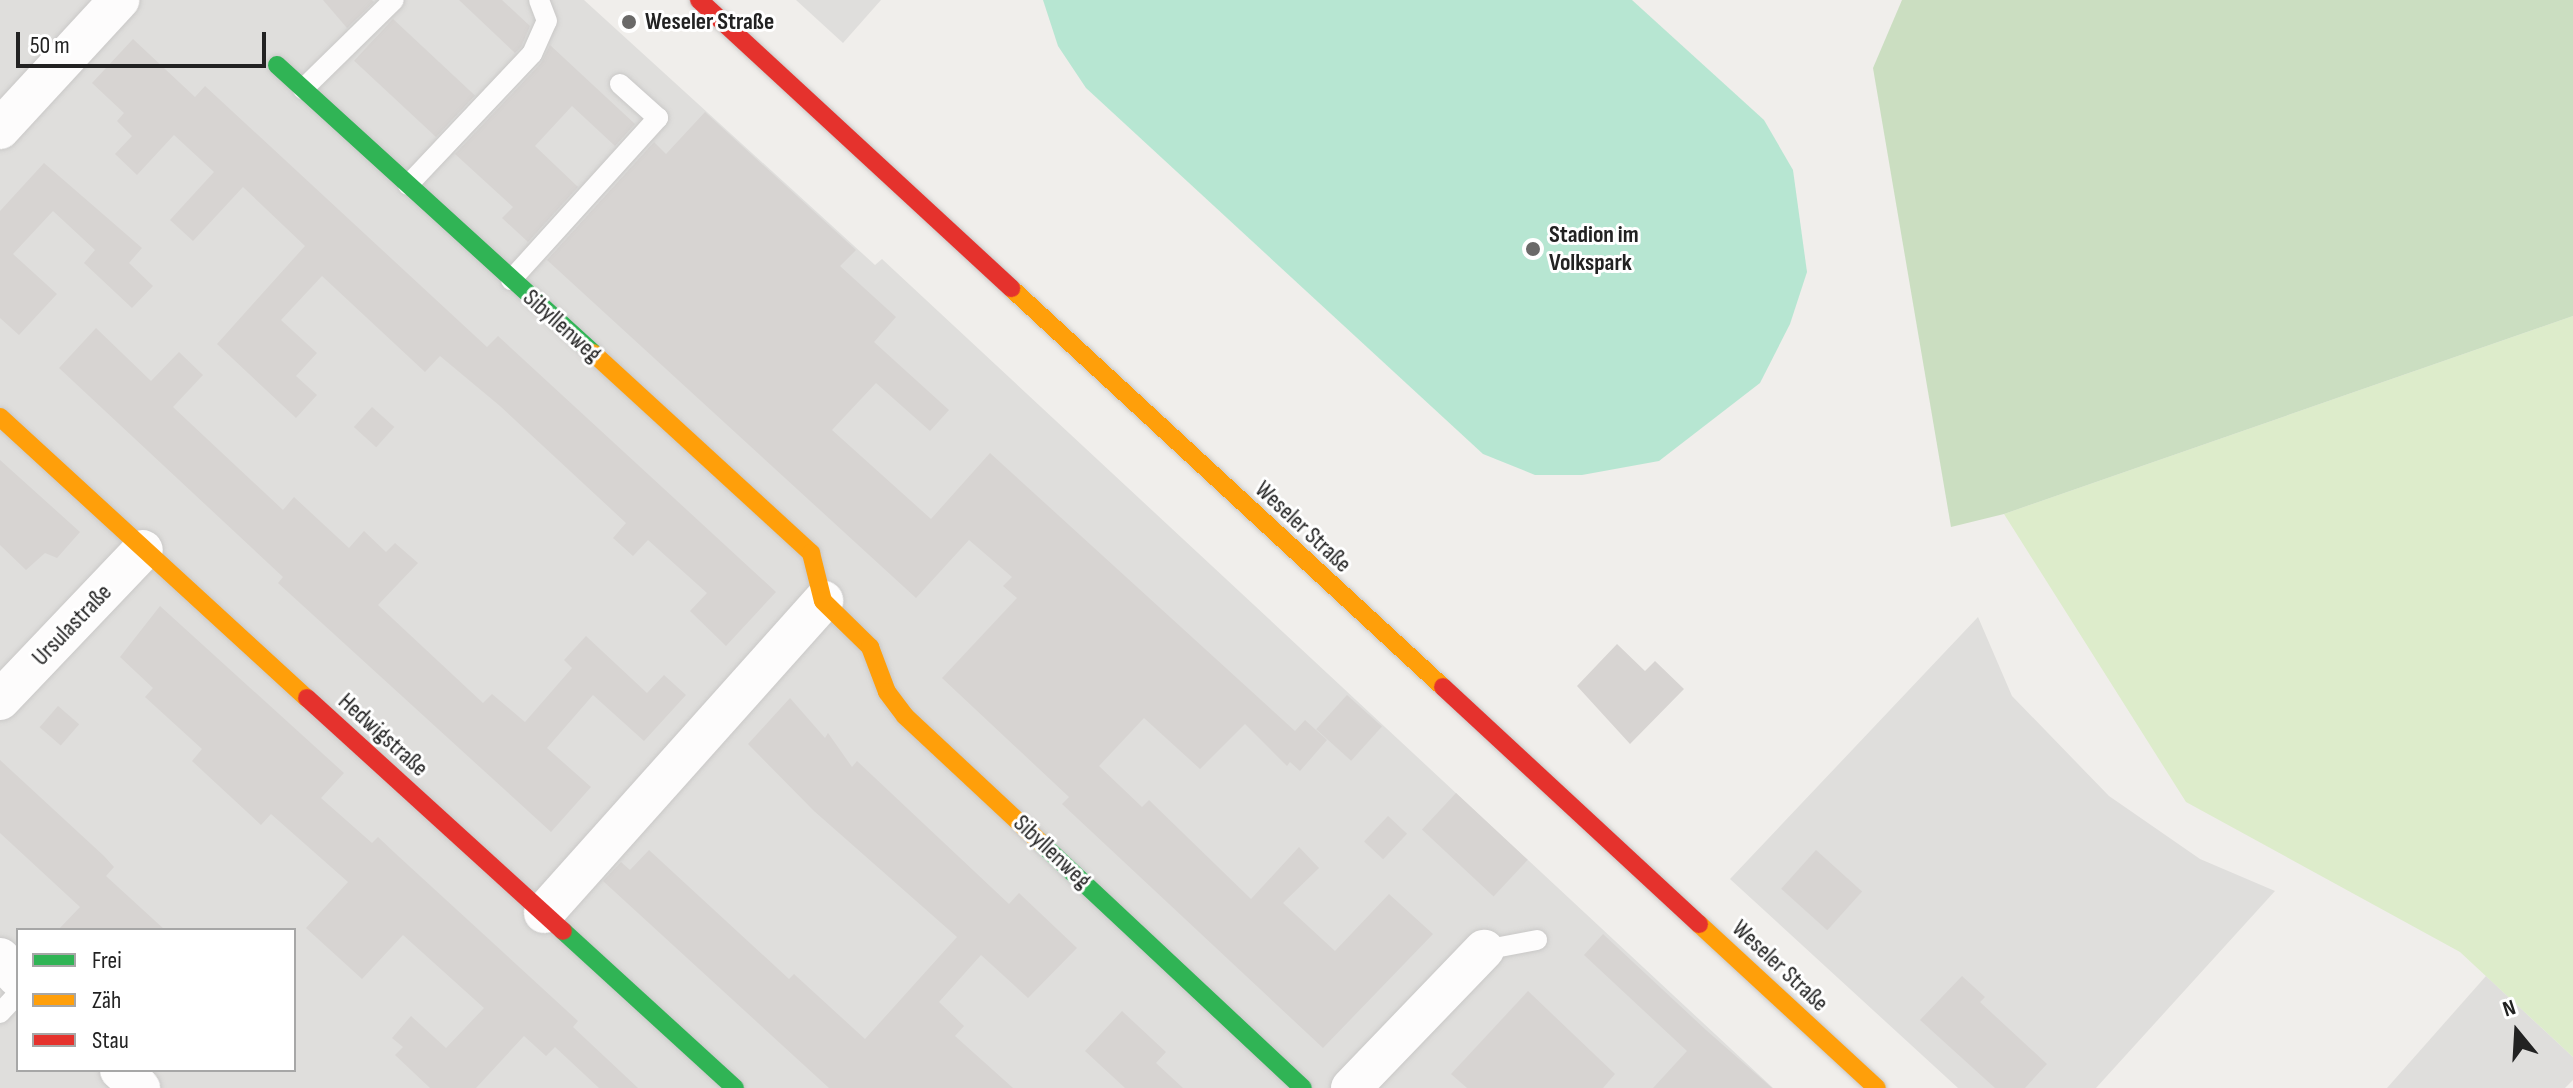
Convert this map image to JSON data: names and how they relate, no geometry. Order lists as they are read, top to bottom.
{
  "streets": {
    "street": [
      "Sibyllenweg",
      "Weseler Straße",
      "Ursulastraße",
      "Hedwigstraße"
    ]
  },
  "crossings": [
    ["Ursulastraße", "Hedwigstraße"]
  ],
  "places": ["Weseler Straße", "Stadion im Volkspark"],
  "legend": ["Frei", "Zäh", "Stau"],
  "scale_bar": "50 m",
  "north": "top"
}
